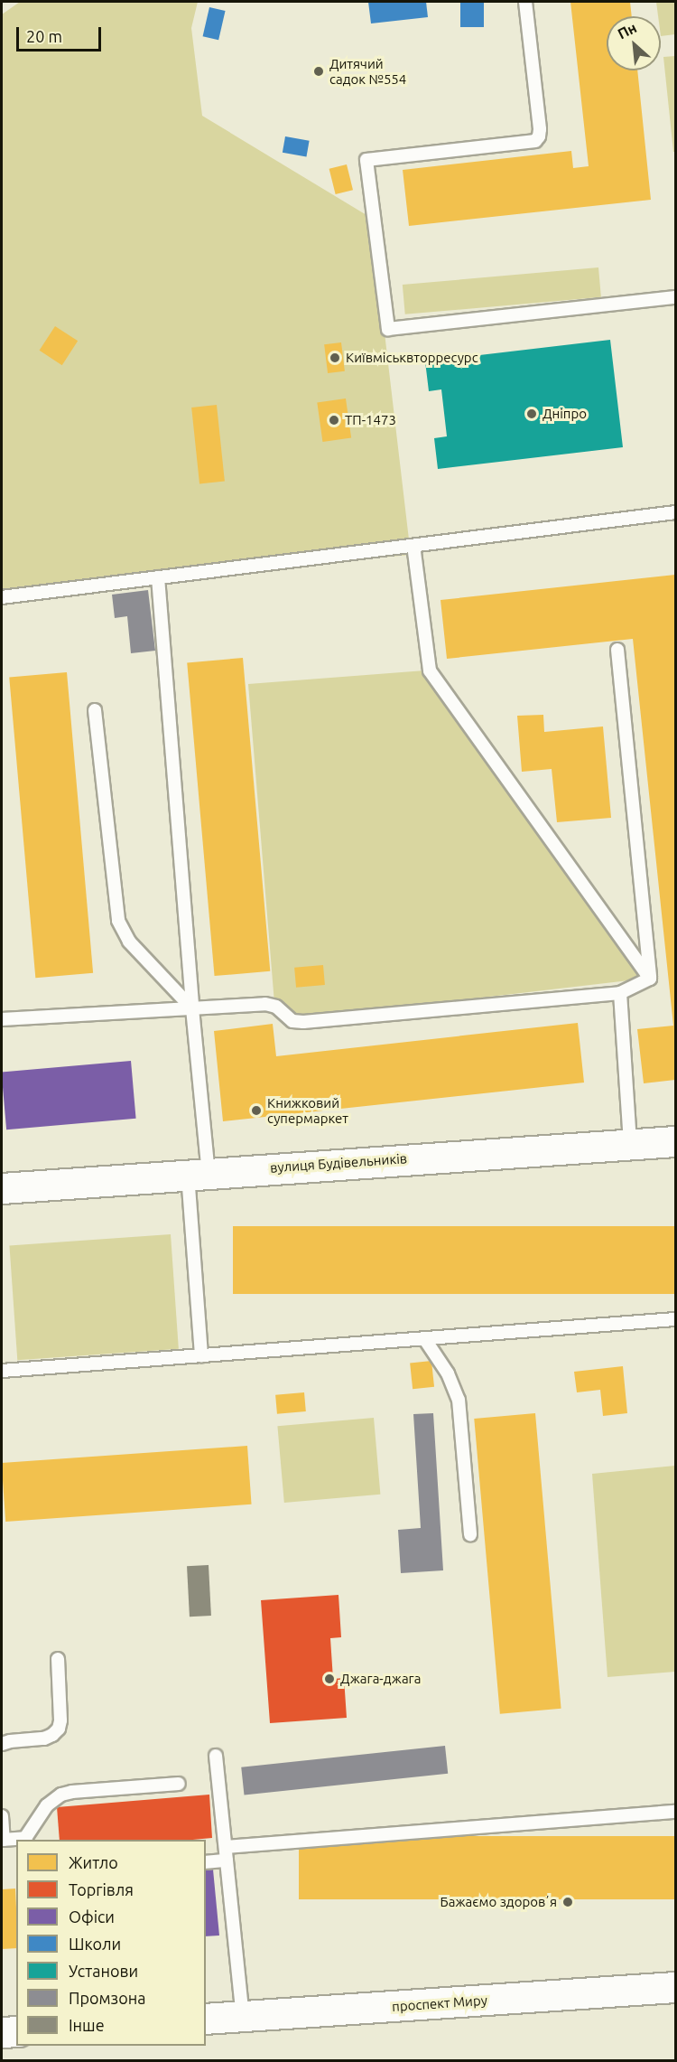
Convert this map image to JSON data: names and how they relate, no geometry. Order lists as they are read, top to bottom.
{
  "streets": {
    "street": ["вулиця Будівельників", "проспект Миру"]
  },
  "places": [
    "Дитячий садок №554",
    "Київміськвторресурс",
    "Дніпро",
    "ТП-1473",
    "Книжковий супермаркет",
    "Джага-джага",
    "Бажаємо здоровʼя"
  ],
  "legend": [
    "Житло",
    "Торгівля",
    "Офіси",
    "Школи",
    "Установи",
    "Промзона",
    "Інше"
  ],
  "scale_bar": "20 m",
  "north": "top left"
}
